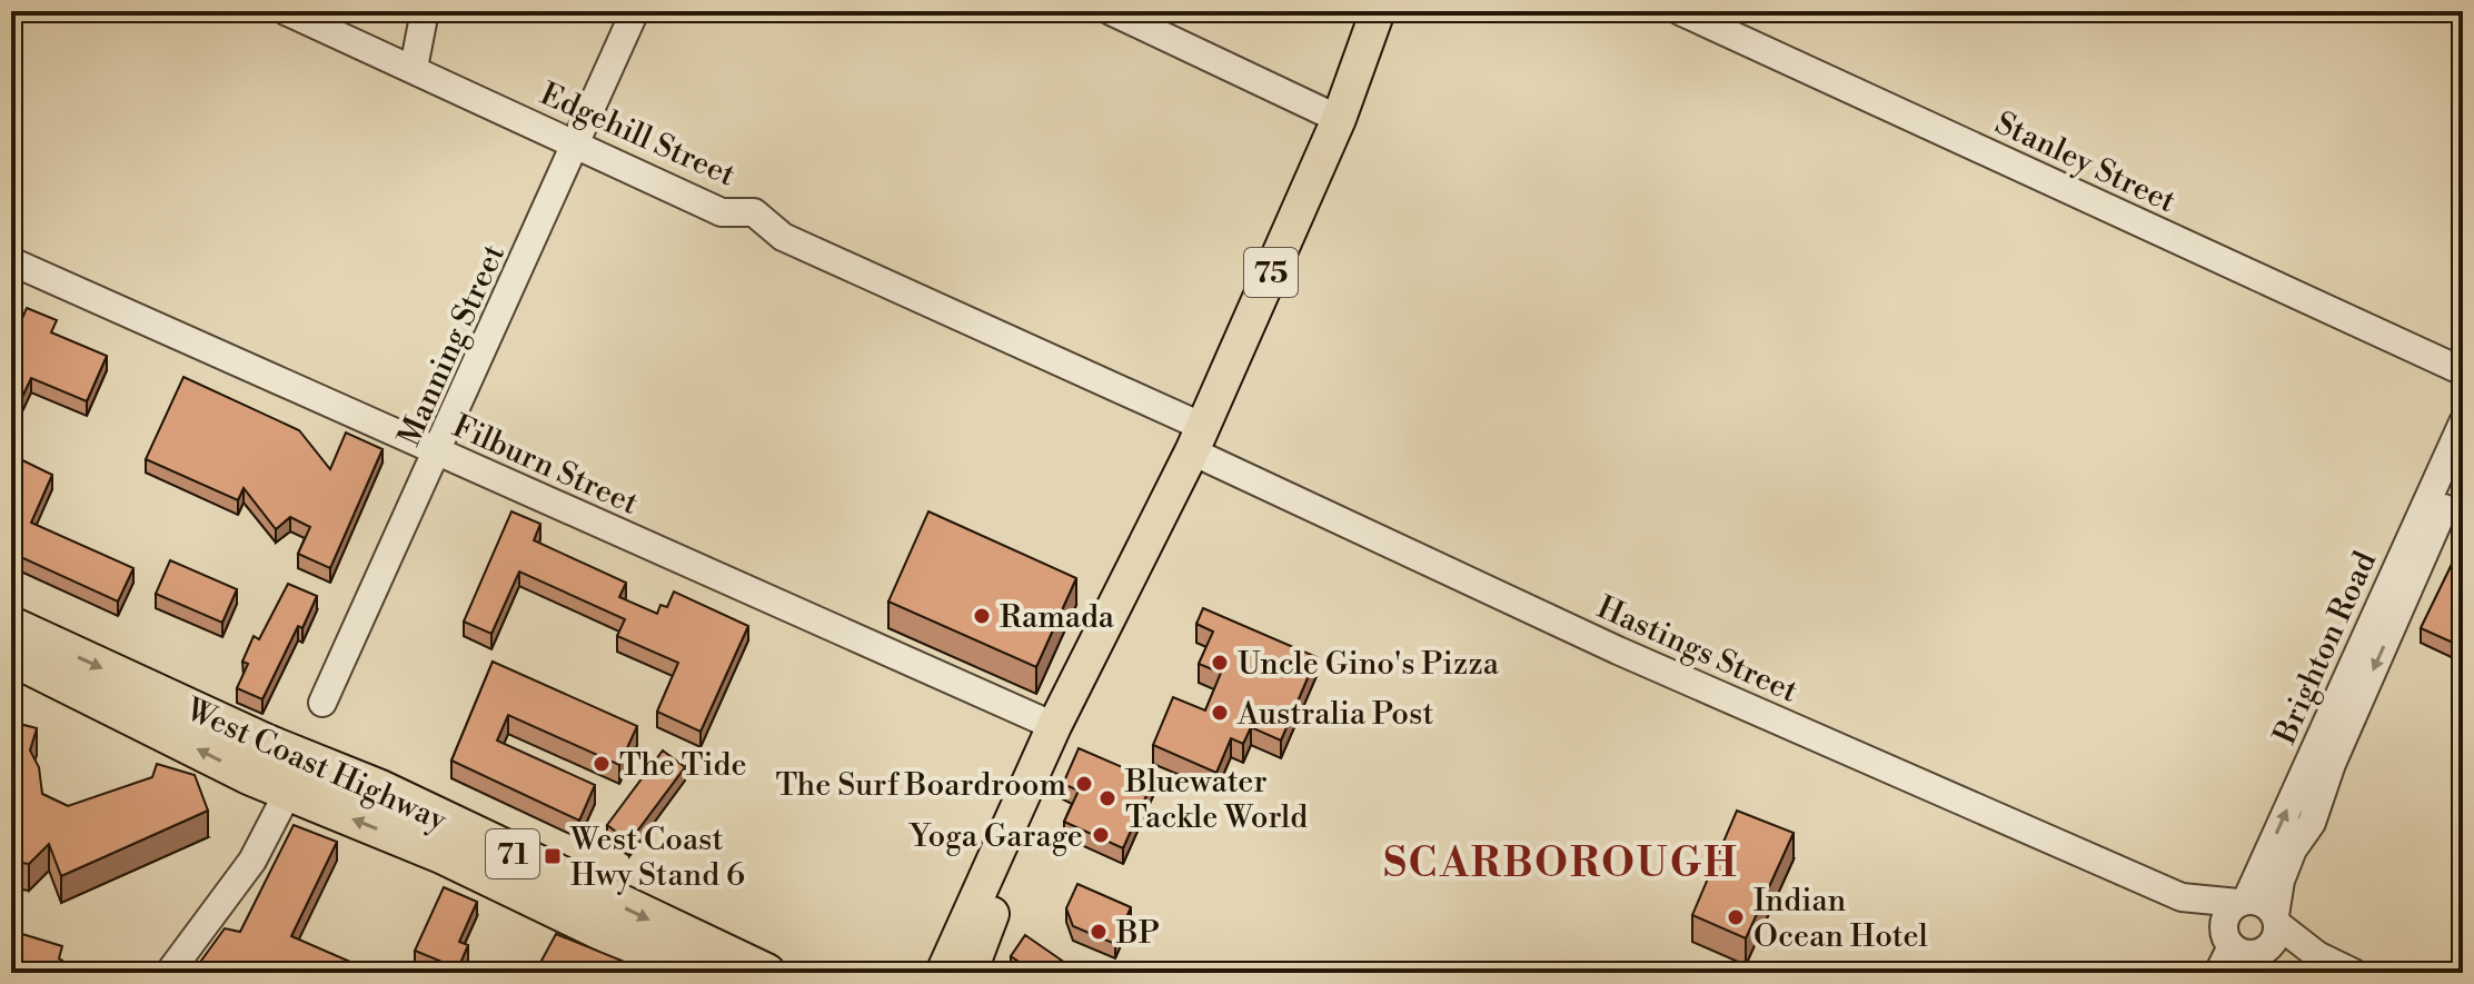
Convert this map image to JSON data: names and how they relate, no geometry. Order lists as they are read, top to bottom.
{
  "streets": {
    "highway": ["West Coast Highway", "71"],
    "main road": ["75"],
    "street": [
      "Edgehill Street",
      "Stanley Street",
      "Manning Street",
      "Filburn Street",
      "Brighton Road",
      "Hastings Street"
    ]
  },
  "crossings": [
    ["Edgehill Street", "75"],
    ["Edgehill Street", "Manning Street"],
    ["Edgehill Street", "Hastings Street"],
    ["75", "Filburn Street"],
    ["75", "Hastings Street"],
    ["Manning Street", "Filburn Street"],
    ["Brighton Road", "Hastings Street"]
  ],
  "districts": ["SCARBOROUGH"],
  "places": {
    "other": [
      "Ramada",
      "Uncle Gino's Pizza",
      "Australia Post",
      "The Tide",
      "The Surf Boardroom",
      "Bluewater Tackle World",
      "Yoga Garage",
      "Indian Ocean Hotel",
      "BP"
    ],
    "transit": ["West Coast Hwy Stand 6"]
  }
}
